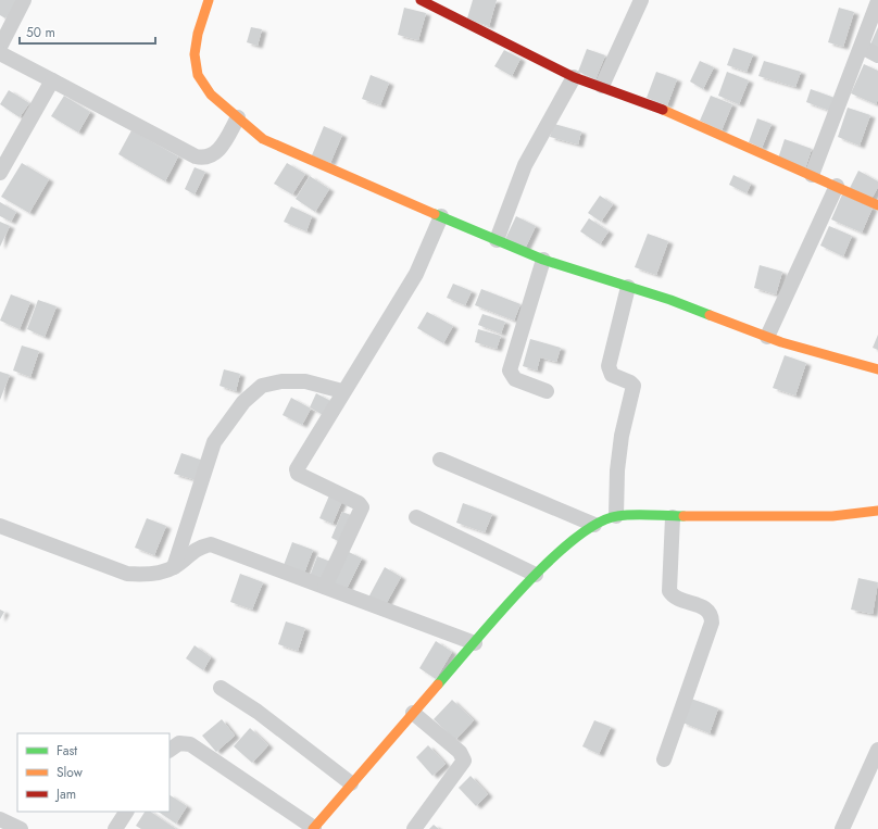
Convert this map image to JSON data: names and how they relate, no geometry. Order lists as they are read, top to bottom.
{
  "legend": ["Fast", "Slow", "Jam"],
  "scale_bar": "50 m"
}
